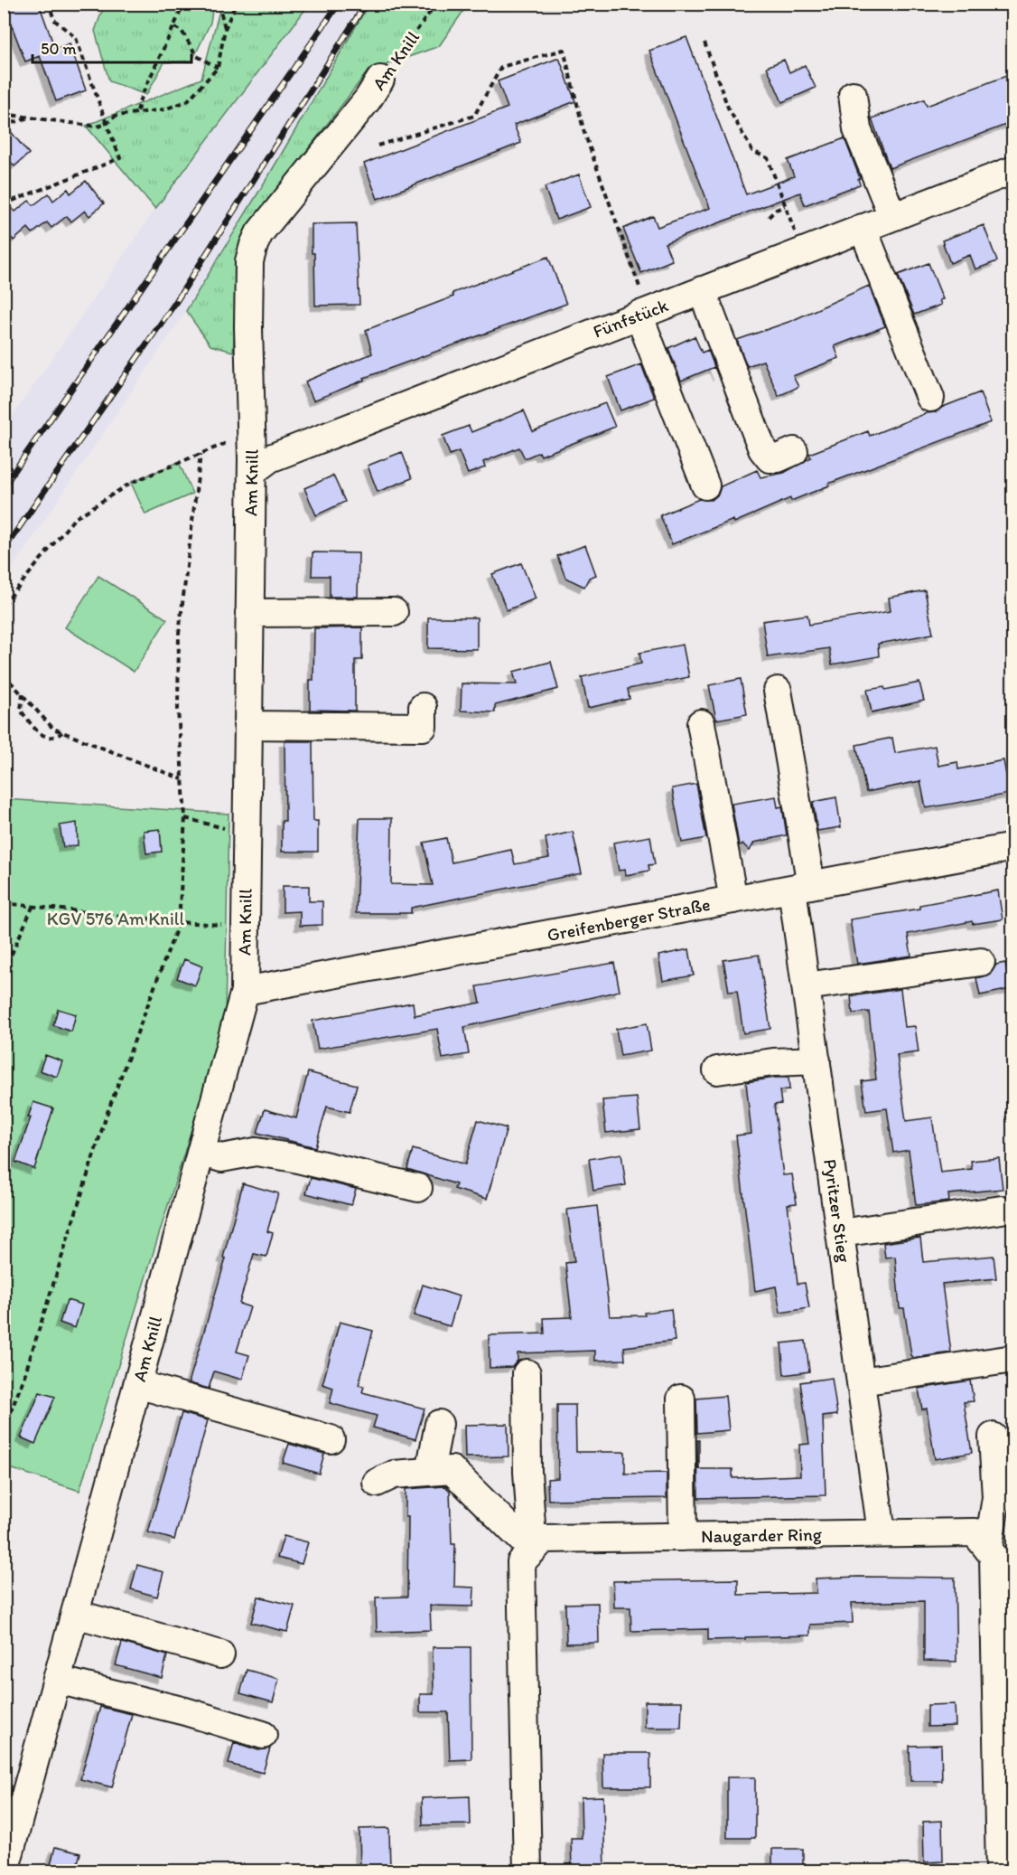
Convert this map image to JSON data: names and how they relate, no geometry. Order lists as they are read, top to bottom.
{
  "streets": {
    "street": [
      "Am Knill",
      "Fünfstück",
      "Greifenberger Straße",
      "Pyritzer Stieg",
      "Naugarder Ring"
    ]
  },
  "crossings": [
    ["Am Knill", "Fünfstück"],
    ["Am Knill", "Greifenberger Straße"],
    ["Greifenberger Straße", "Pyritzer Stieg"],
    ["Pyritzer Stieg", "Naugarder Ring"]
  ],
  "parks": ["KGV 576 Am Knill"],
  "scale_bar": "50 m"
}
